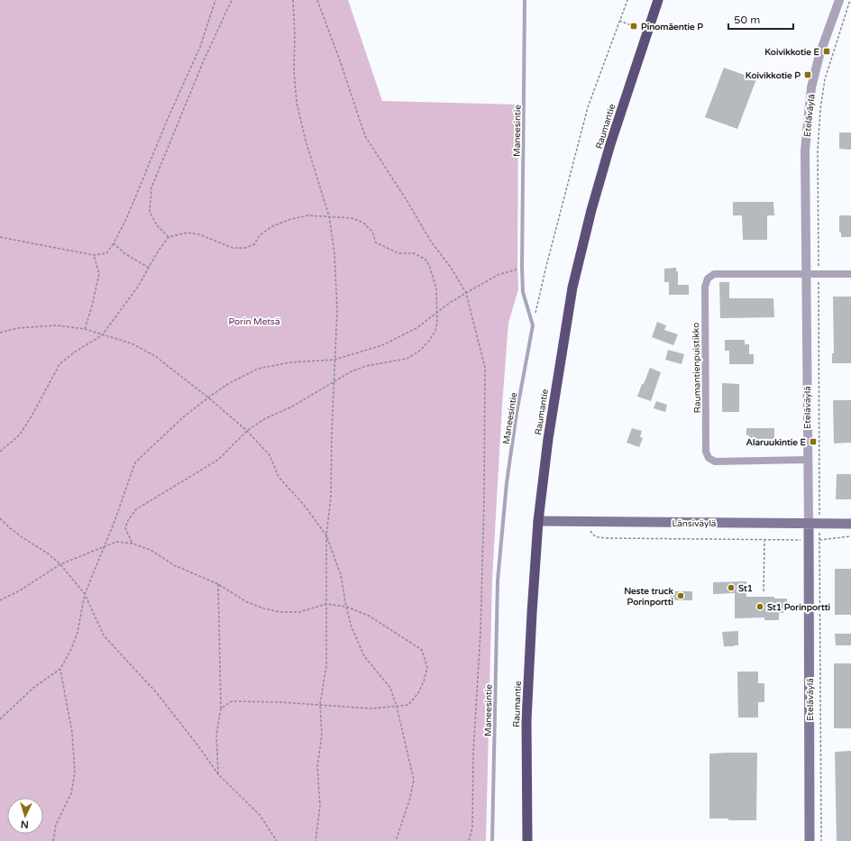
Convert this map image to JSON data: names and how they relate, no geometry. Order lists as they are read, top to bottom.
{
  "streets": {
    "highway": ["Raumantie"],
    "main road": ["Eteläväylä", "Länsiväylä"],
    "street": ["Raumantienpuistikko"],
    "lane": ["Maneesintie"]
  },
  "crossings": [
    ["Eteläväylä", "Raumantienpuistikko"],
    ["Eteläväylä", "Länsiväylä"],
    ["Raumantie", "Länsiväylä"]
  ],
  "parks": ["Porin Metsä"],
  "places": {
    "transit": [
      "Pinomäentie P",
      "Koivikkotie E",
      "Koivikkotie P",
      "Alaruukintie E"
    ],
    "other": ["St1", "Neste truck Porinportti", "St1 Porinportti"]
  },
  "scale_bar": "50 m",
  "north": "bottom"
}
